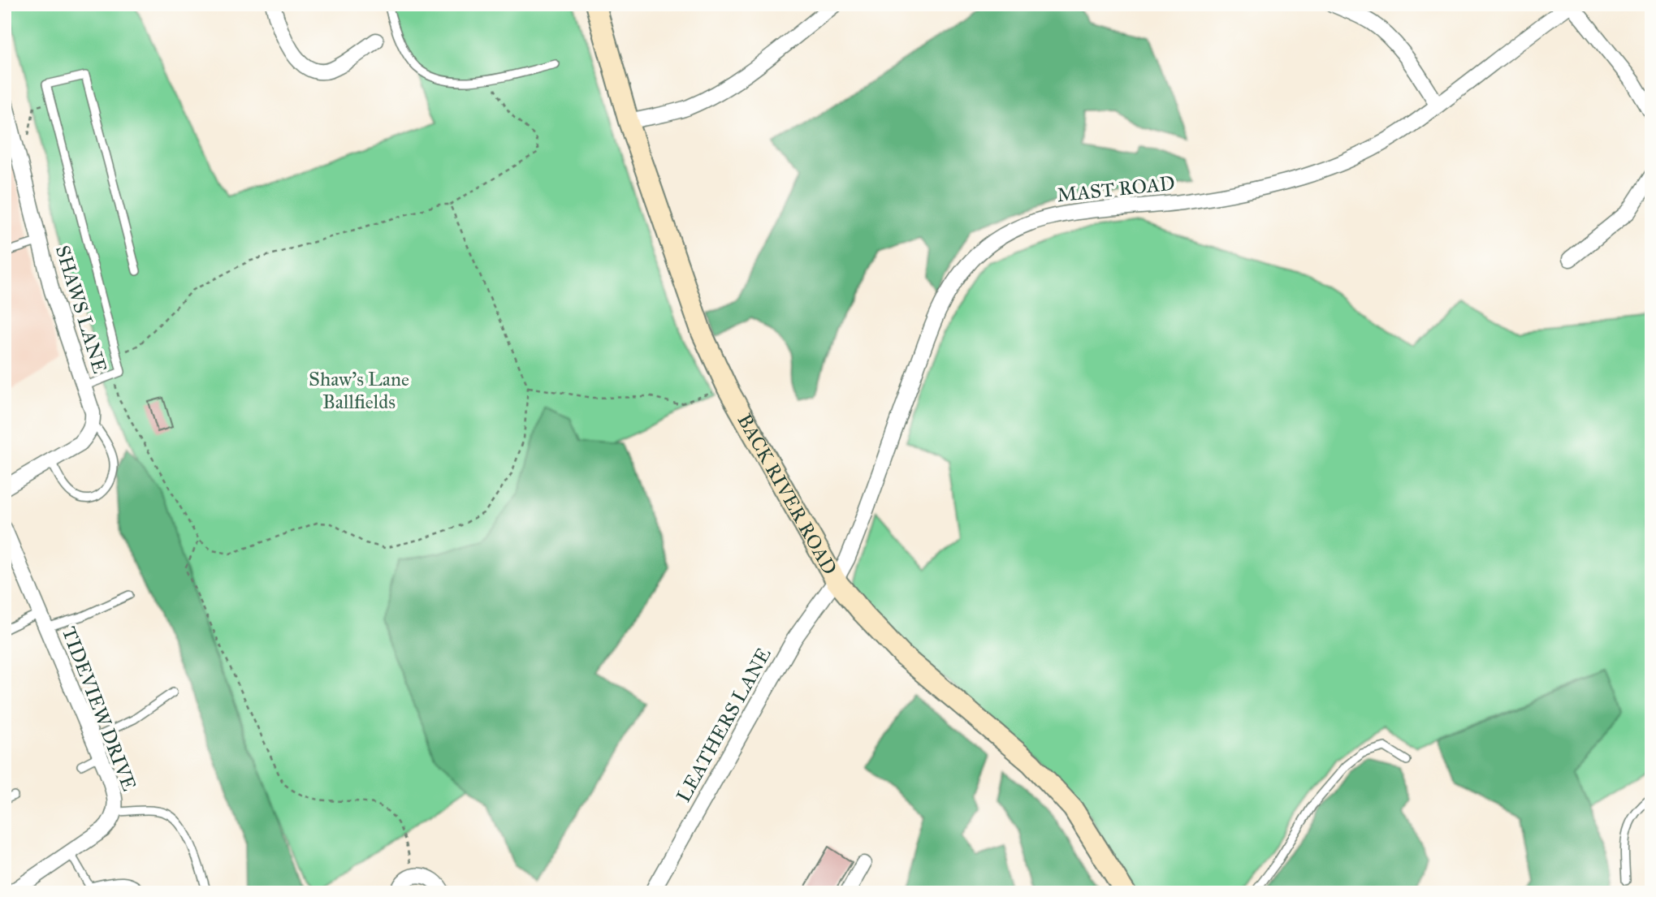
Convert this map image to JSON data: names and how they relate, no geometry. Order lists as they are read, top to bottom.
{
  "streets": {
    "street": [
      "MAST ROAD",
      "SHAWS LANE",
      "BACK RIVER ROAD",
      "TIDEVIEW DRIVE",
      "LEATHERS LANE"
    ]
  },
  "crossings": [
    ["MAST ROAD", "BACK RIVER ROAD"],
    ["MAST ROAD", "LEATHERS LANE"],
    ["BACK RIVER ROAD", "LEATHERS LANE"]
  ],
  "parks": ["Shaw’s Lane Ballfields"]
}
